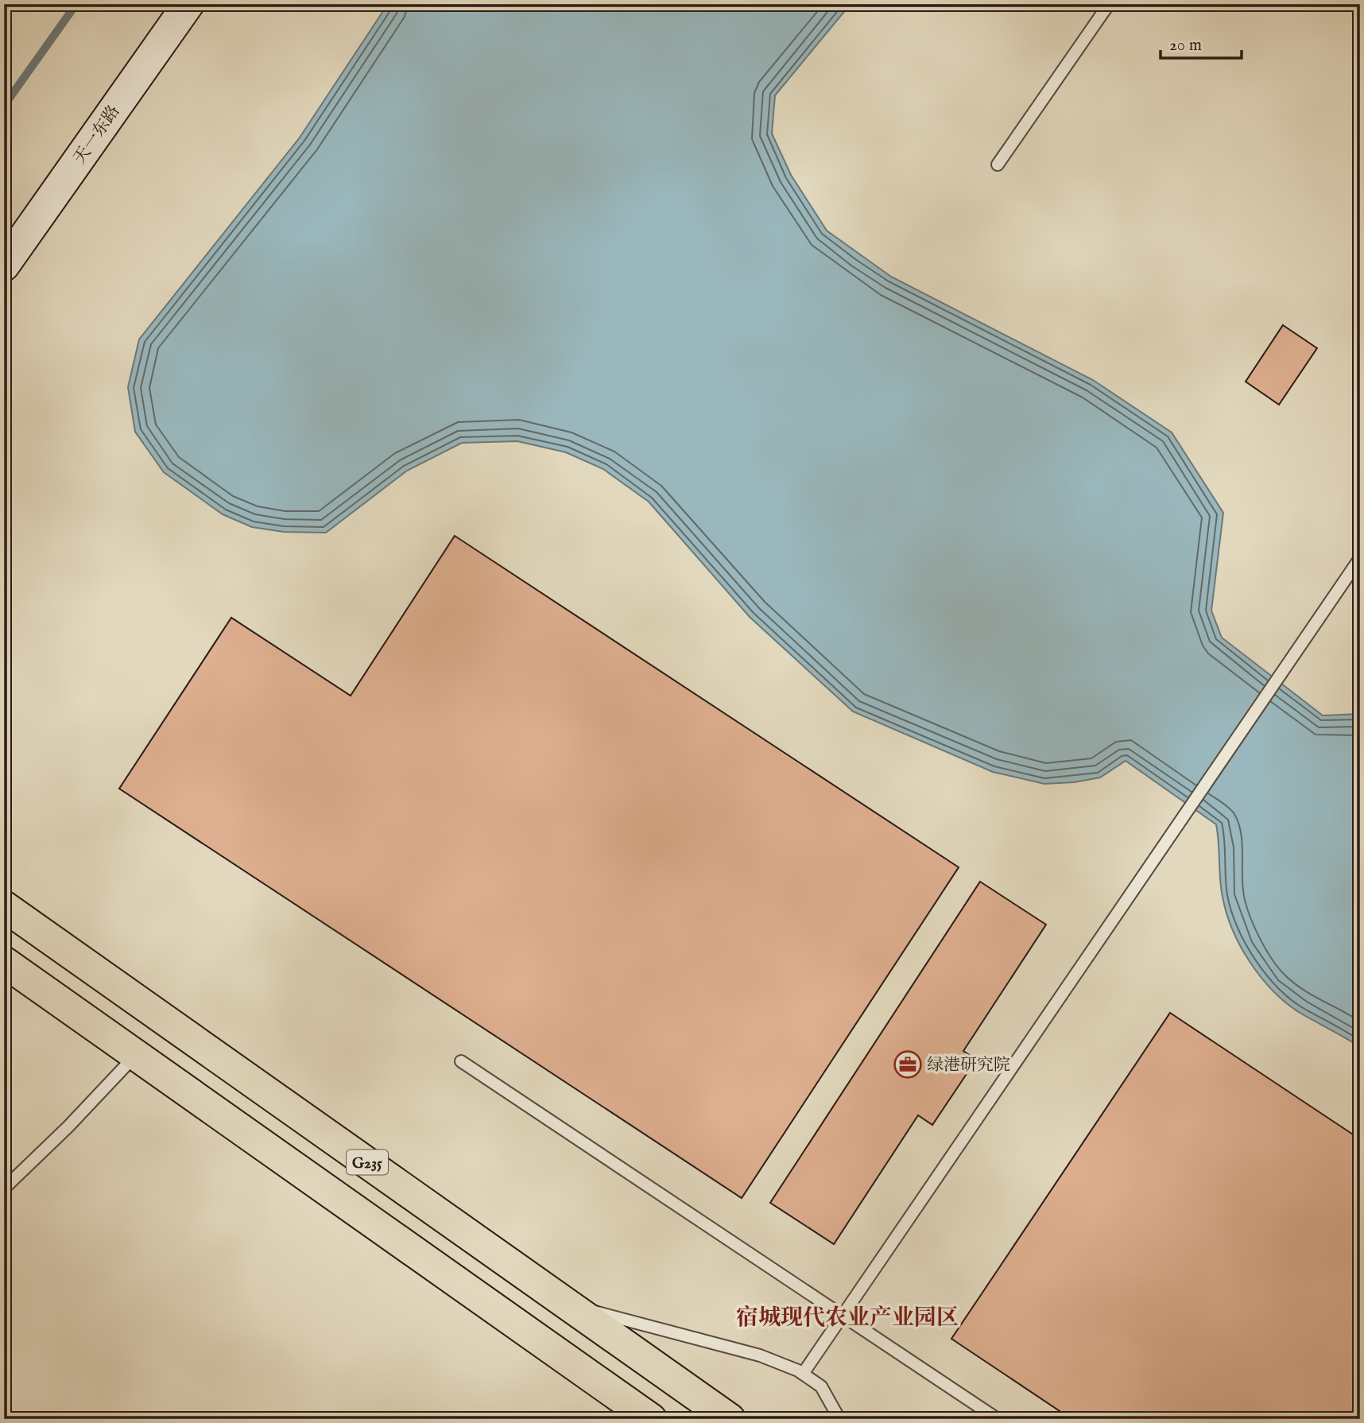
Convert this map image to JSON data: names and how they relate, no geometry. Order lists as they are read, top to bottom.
{
  "streets": {
    "highway": ["G235"],
    "main road": ["天一东路"]
  },
  "districts": ["宿城现代农业产业园区"],
  "places": {
    "office": ["绿港研究院"]
  },
  "scale_bar": "20 m"
}
